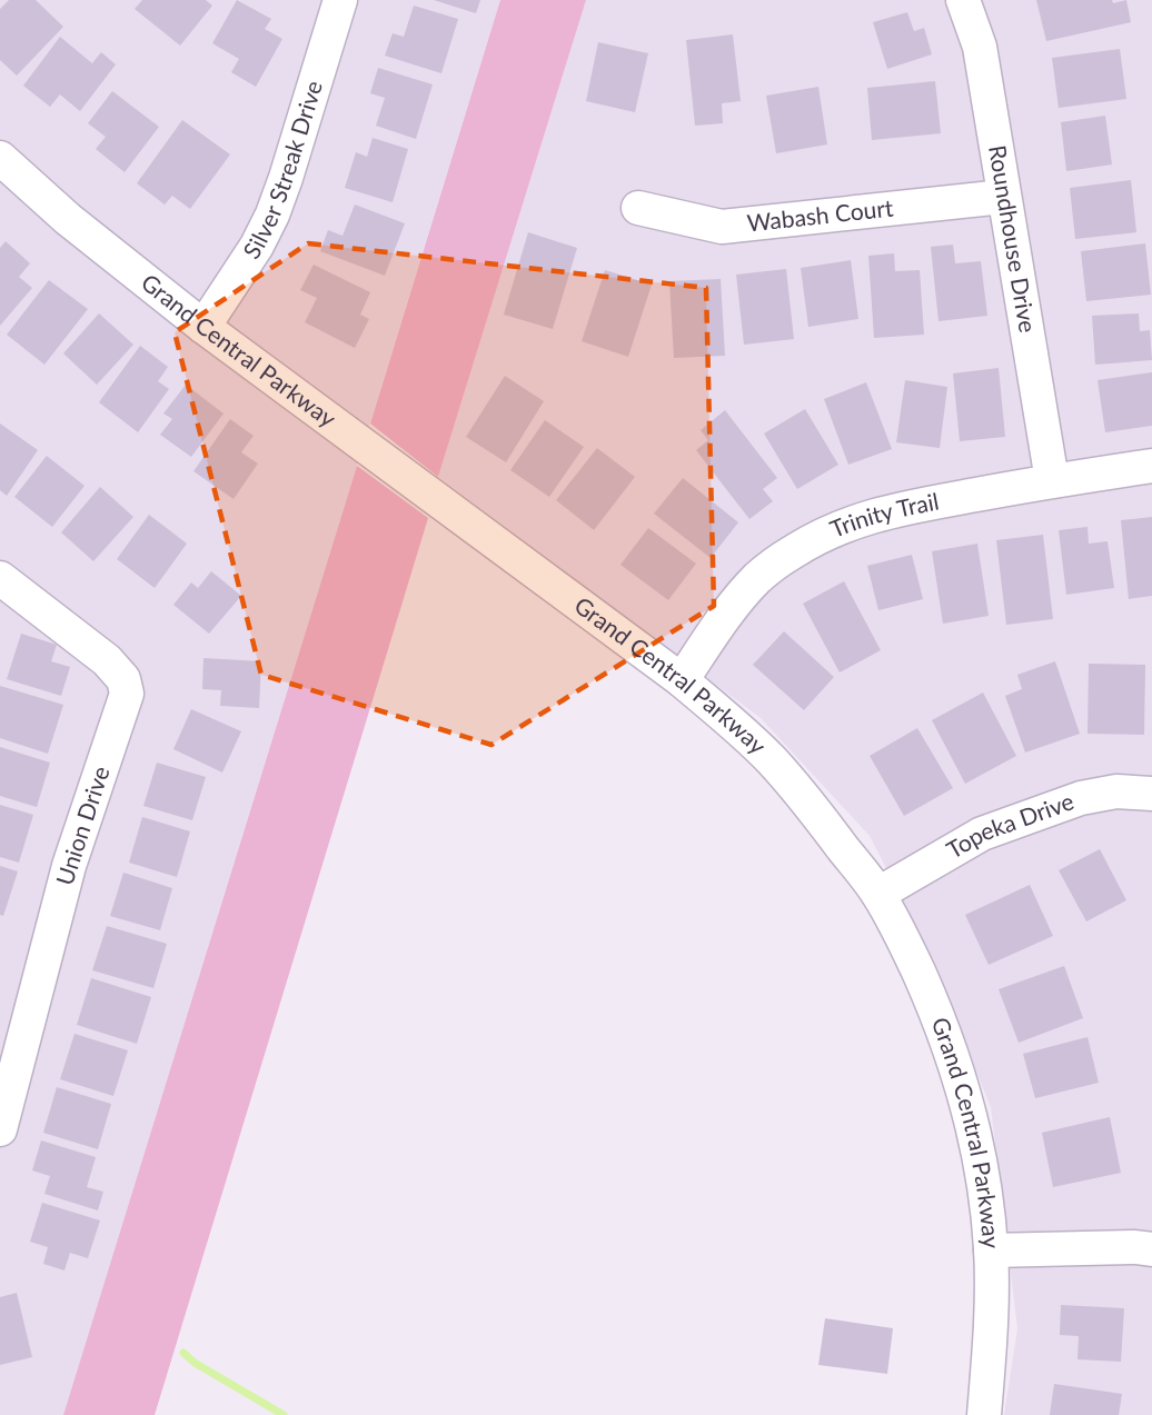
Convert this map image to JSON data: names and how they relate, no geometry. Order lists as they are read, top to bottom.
{
  "streets": {
    "street": [
      "Silver Streak Drive",
      "Wabash Court",
      "Roundhouse Drive",
      "Grand Central Parkway",
      "Trinity Trail",
      "Union Drive",
      "Topeka Drive"
    ]
  },
  "crossings": [
    ["Silver Streak Drive", "Grand Central Parkway"],
    ["Wabash Court", "Roundhouse Drive"],
    ["Roundhouse Drive", "Trinity Trail"],
    ["Grand Central Parkway", "Trinity Trail"],
    ["Grand Central Parkway", "Topeka Drive"]
  ]
}
